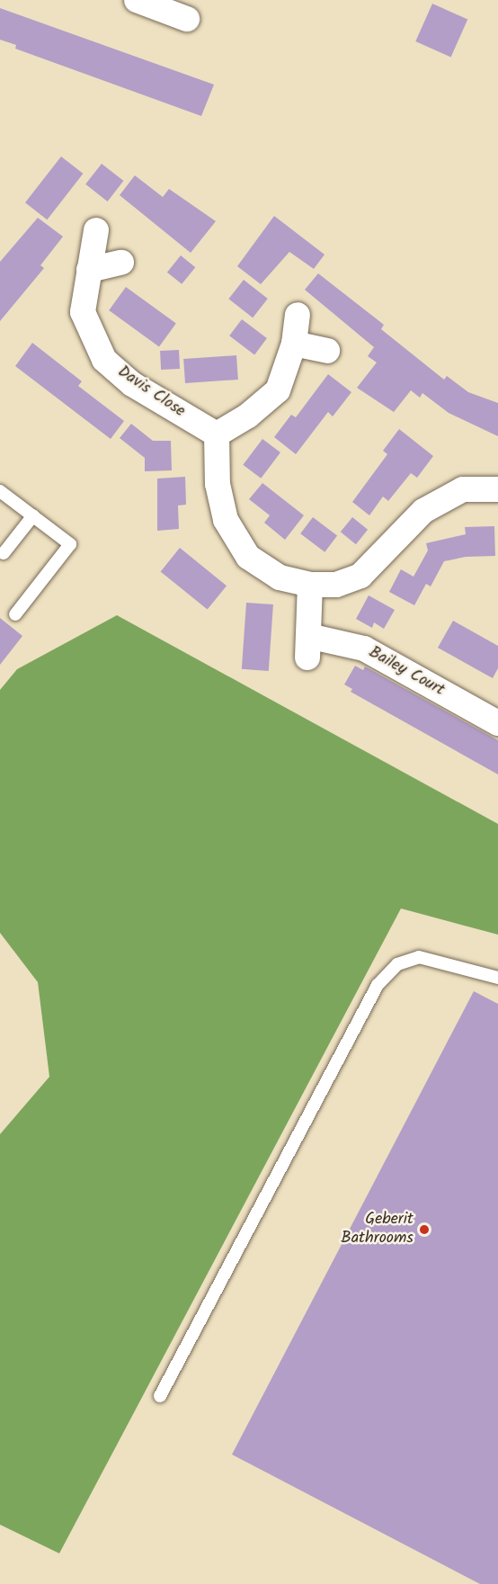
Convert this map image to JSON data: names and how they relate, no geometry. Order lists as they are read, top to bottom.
{
  "streets": {
    "street": ["Davis Close", "Bailey Court"]
  },
  "places": ["Geberit Bathrooms"]
}
